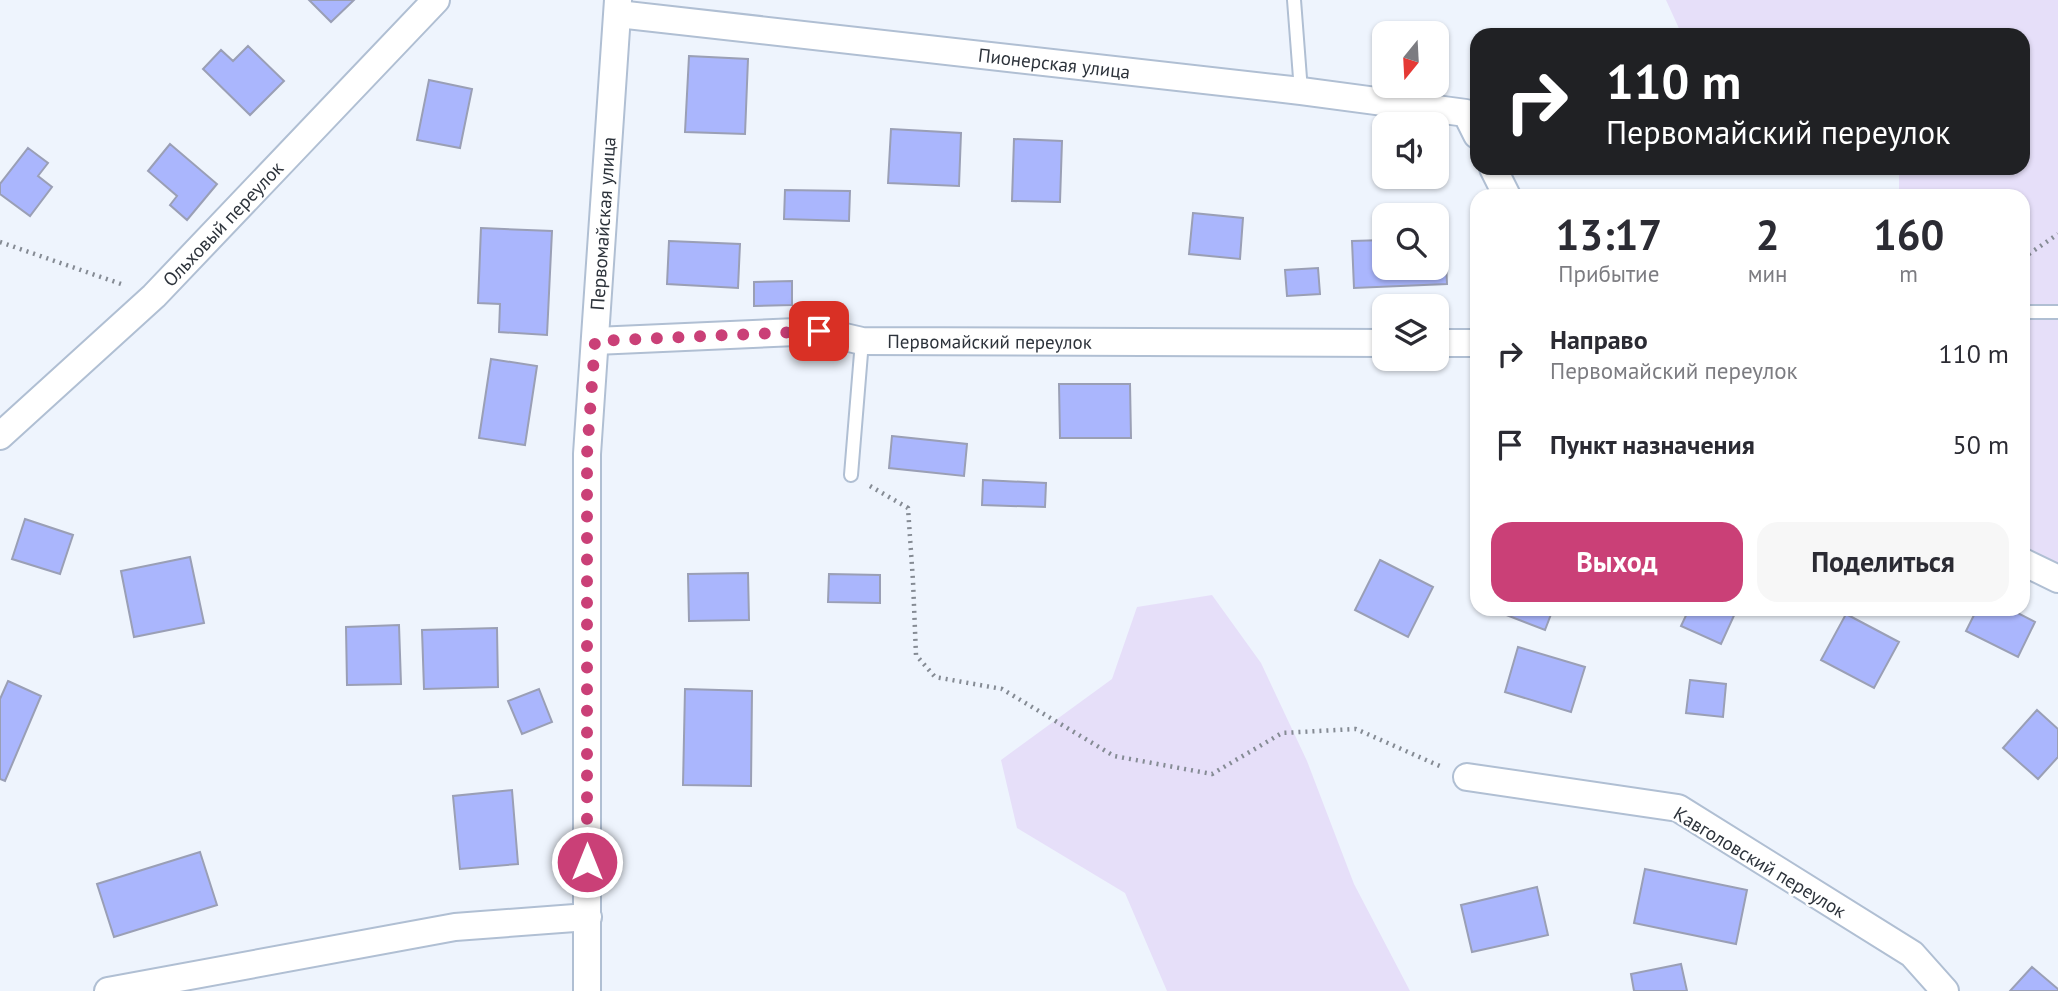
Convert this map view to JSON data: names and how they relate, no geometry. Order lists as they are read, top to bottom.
{
  "streets": {
    "street": [
      "Пионерская улица",
      "Ольховый переулок",
      "Первомайская улица",
      "Первомайский переулок",
      "Кавголовский переулок"
    ]
  },
  "crossings": [
    ["Пионерская улица", "Первомайская улица"],
    ["Первомайская улица", "Первомайский переулок"]
  ],
  "north": "bottom",
  "page": {
    "turn": ["110 m", "Первомайский переулок"],
    "eta": [
      "13:17",
      "Прибытие",
      "2",
      "мин",
      "160",
      "m"
    ],
    "list": [
      {
        "name": "Направо",
        "note": "Первомайский переулок",
        "value": "110 m"
      },
      {
        "name": "Пункт назначения",
        "value": "50 m"
      }
    ],
    "buttons": ["Выход", "Поделиться"]
  }
}
